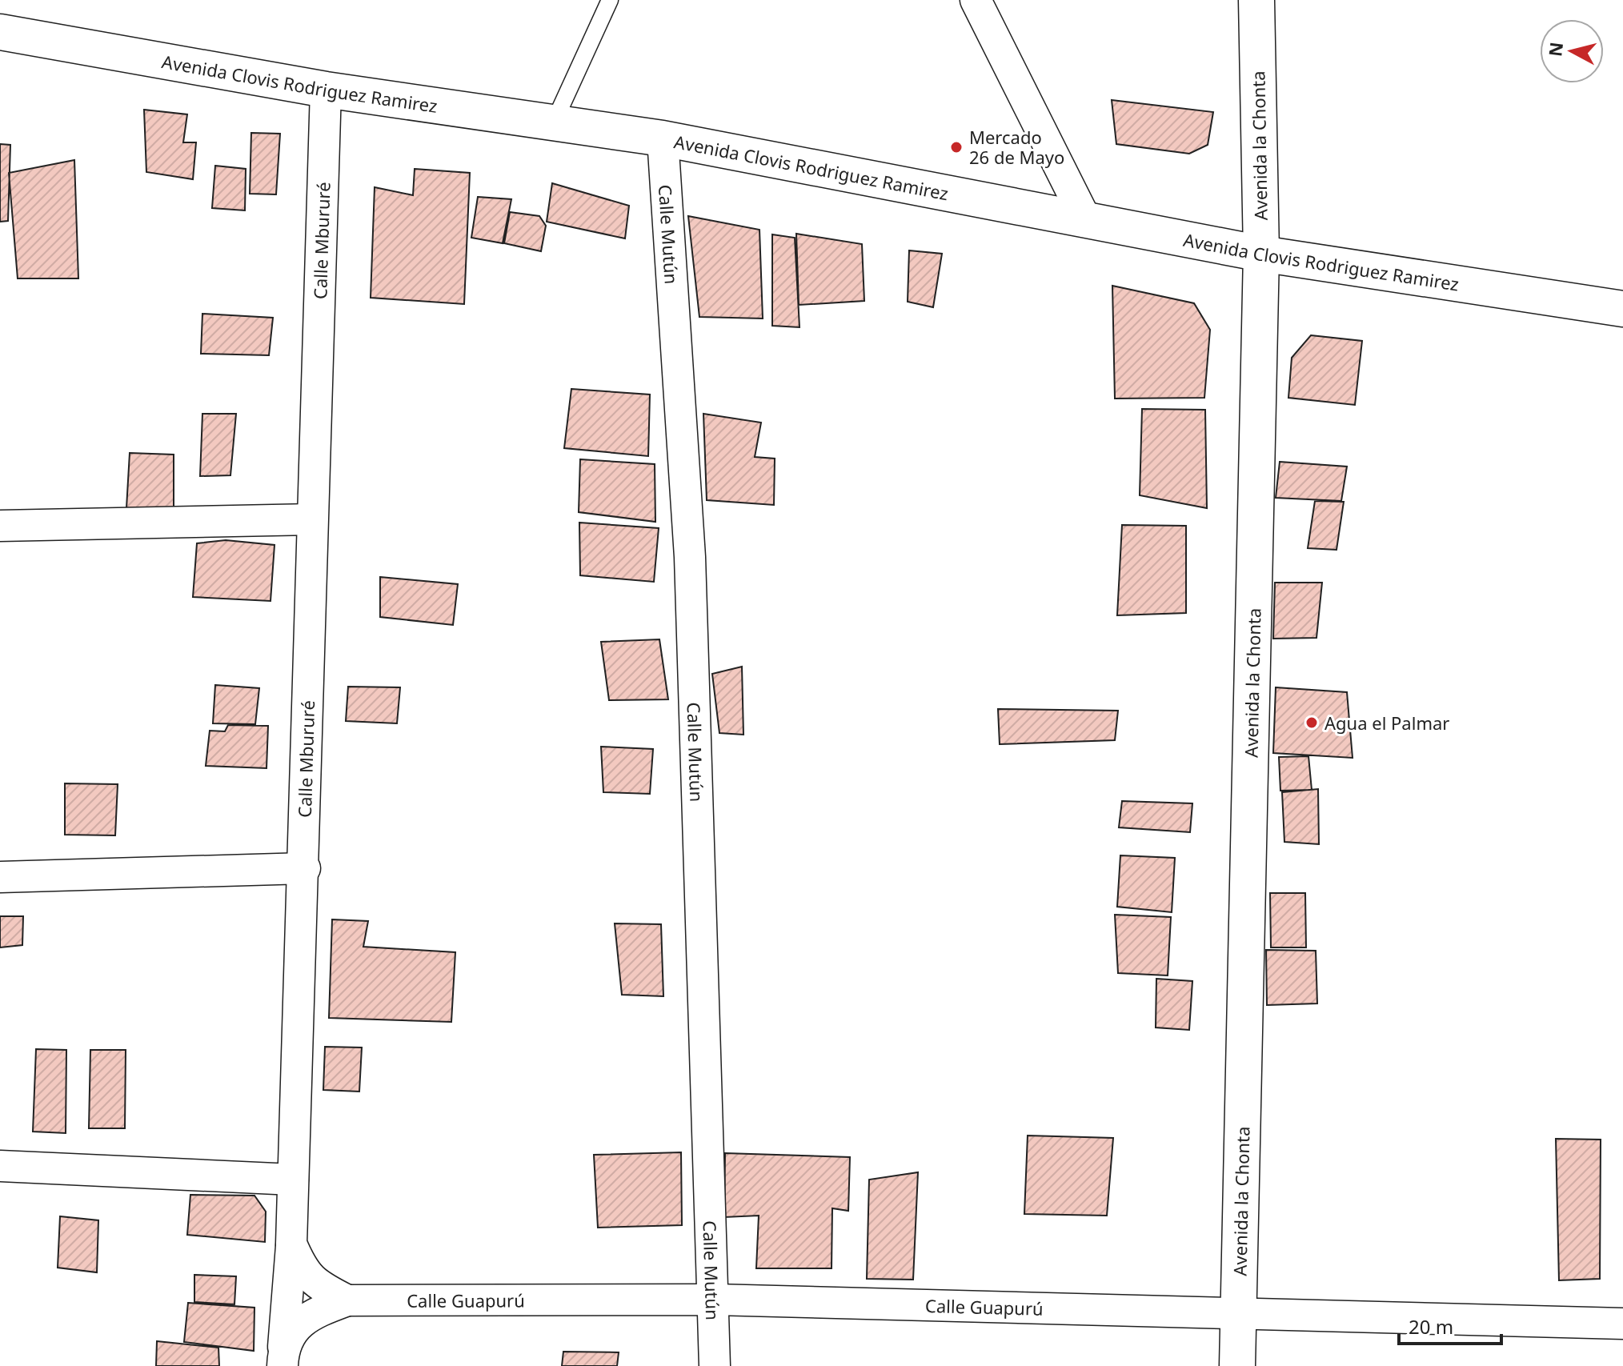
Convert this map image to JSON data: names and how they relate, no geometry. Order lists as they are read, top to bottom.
{
  "streets": {
    "main road": ["Avenida Clovis Rodriguez Ramirez", "Avenida la Chonta"],
    "street": ["Calle Mutún", "Calle Mbururé", "Calle Guapurú"]
  },
  "crossings": [
    ["Avenida Clovis Rodriguez Ramirez", "Avenida la Chonta"],
    ["Avenida Clovis Rodriguez Ramirez", "Calle Mutún"],
    ["Avenida Clovis Rodriguez Ramirez", "Calle Mbururé"],
    ["Avenida la Chonta", "Calle Guapurú"],
    ["Calle Mutún", "Calle Guapurú"],
    ["Calle Mbururé", "Calle Guapurú"]
  ],
  "places": ["Mercado 26 de Mayo", "Agua el Palmar"],
  "scale_bar": "20 m",
  "north": "left"
}
